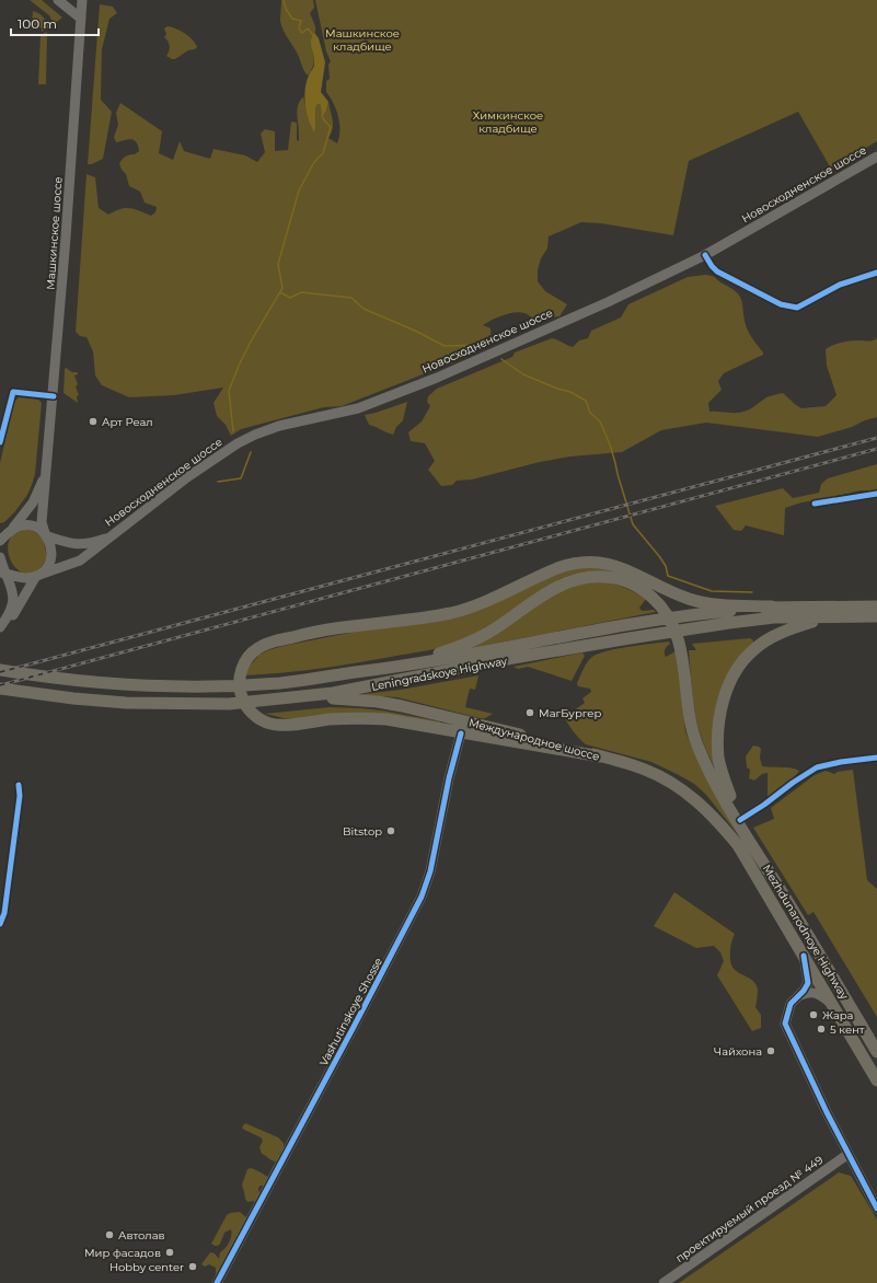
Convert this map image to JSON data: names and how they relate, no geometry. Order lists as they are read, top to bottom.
{
  "streets": {
    "highway": ["Leningradskoye Highway", "Международное шоссе", "Mezhdunarodnoye Highway"],
    "main road": [
      "Новосходненское шоссе",
      "Машкинское шоссе",
      "Vashutinskoye Shosse",
      "проектируемый проезд № 449"
    ]
  },
  "crossings": [
    ["Новосходненское шоссе", "Машкинское шоссе"],
    ["Leningradskoye Highway", "Международное шоссе"],
    ["Международное шоссе", "Mezhdunarodnoye Highway"]
  ],
  "parks": ["Машкинское кладбище", "Химкинское кладбище"],
  "places": [
    "Арт Реал",
    "МагБургер",
    "Bitstop",
    "Жара",
    "5 кент",
    "Чайхона",
    "Автолав",
    "Мир фасадов",
    "Hobby center"
  ],
  "scale_bar": "100 m"
}
